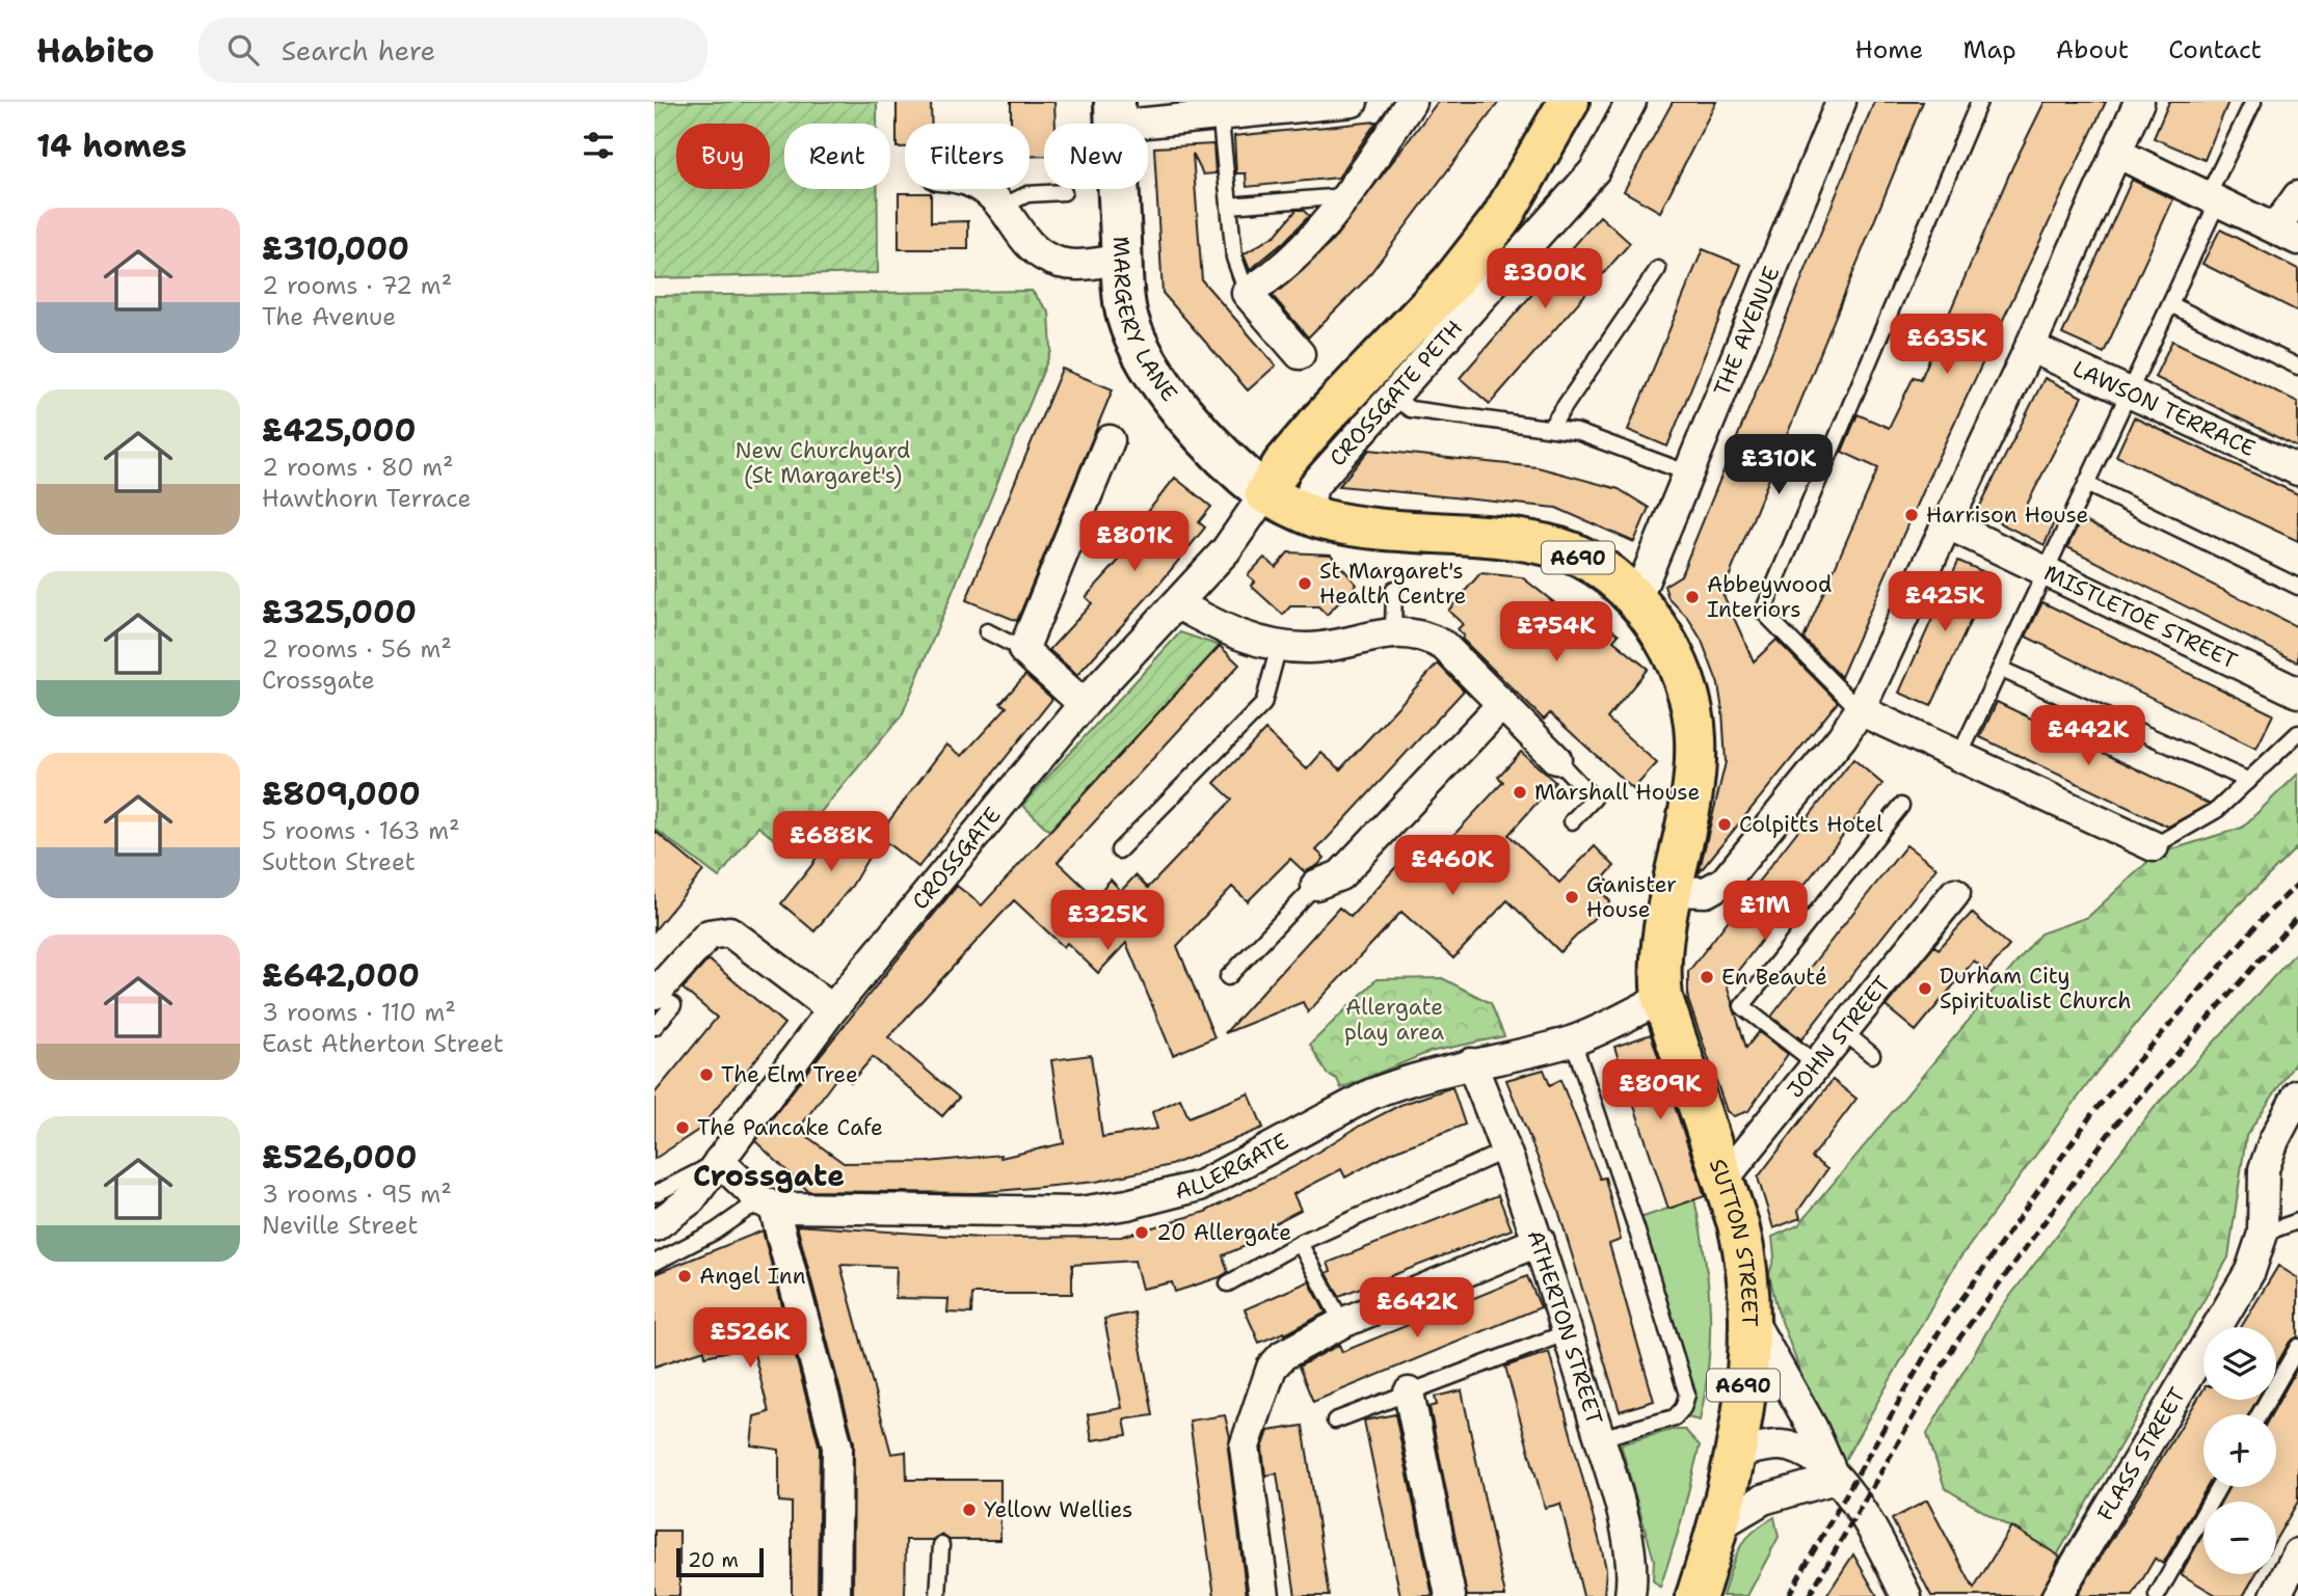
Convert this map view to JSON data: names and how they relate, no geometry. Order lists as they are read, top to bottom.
{
  "streets": {
    "highway": ["A690", "SUTTON STREET"],
    "street": [
      "MARGERY LANE",
      "THE AVENUE",
      "CROSSGATE PETH",
      "LAWSON TERRACE",
      "MISTLETOE STREET",
      "CROSSGATE",
      "JOHN STREET",
      "ALLERGATE",
      "ATHERTON STREET",
      "FLASS STREET"
    ]
  },
  "crossings": [
    ["MARGERY LANE", "A690"],
    ["MARGERY LANE", "CROSSGATE"],
    ["THE AVENUE", "A690"],
    ["CROSSGATE PETH", "A690"],
    ["A690", "CROSSGATE"],
    ["A690", "ALLERGATE"],
    ["A690", "SUTTON STREET"],
    ["JOHN STREET", "SUTTON STREET"],
    ["ALLERGATE", "SUTTON STREET"],
    ["ALLERGATE", "ATHERTON STREET"]
  ],
  "districts": ["Crossgate"],
  "parks": ["New Churchyard (St Margaret's)", "Allergate play area"],
  "places": [
    "Harrison House",
    "St Margaret's Health Centre",
    "Abbeywood Interiors",
    "Marshall House",
    "Colpitts Hotel",
    "Ganister House",
    "En Beauté",
    "Durham City Spiritualist Church",
    "The Elm Tree",
    "The Pancake Cafe",
    "20 Allergate",
    "Angel Inn",
    "Yellow Wellies"
  ],
  "scale_bar": "20 m",
  "page": {
    "header": "Habito",
    "search": "Search here",
    "nav": [
      "Home",
      "Map",
      "About",
      "Contact"
    ],
    "heading": "14 homes",
    "chip": [
      "Buy",
      "Rent",
      "Filters",
      "New"
    ],
    "list": [
      {
        "name": "£310,000",
        "note": "2 rooms · 72 m² · The Avenue"
      },
      {
        "name": "£425,000",
        "note": "2 rooms · 80 m² · Hawthorn Terrace"
      },
      {
        "name": "£325,000",
        "note": "2 rooms · 56 m² · Crossgate"
      },
      {
        "name": "£809,000",
        "note": "5 rooms · 163 m² · Sutton Street"
      },
      {
        "name": "£642,000",
        "note": "3 rooms · 110 m² · East Atherton Street"
      },
      {
        "name": "£526,000",
        "note": "3 rooms · 95 m² · Neville Street"
      }
    ],
    "price": [
      "£300K",
      "£635K",
      "£310K",
      "£801K",
      "£425K",
      "£754K",
      "£442K",
      "£688K",
      "£460K",
      "£1M",
      "£325K",
      "£809K",
      "£642K",
      "£526K"
    ],
    "map_buttons": ["+", "−"],
    "scale": "20 m"
  }
}
